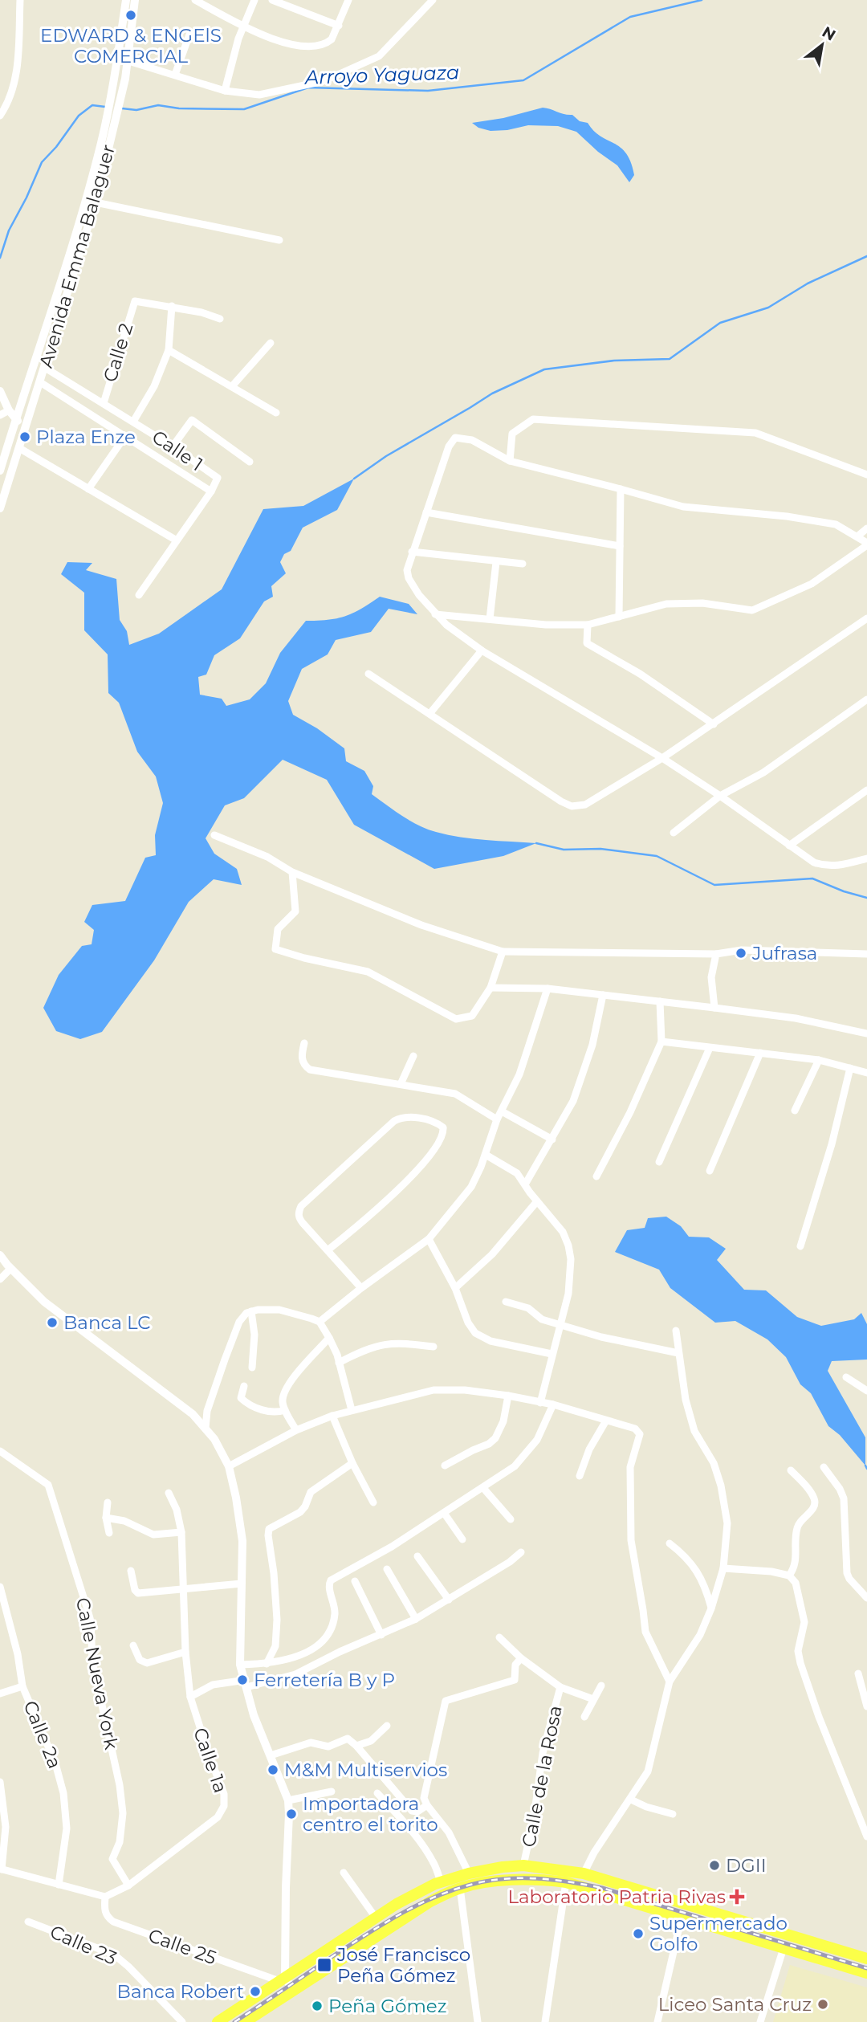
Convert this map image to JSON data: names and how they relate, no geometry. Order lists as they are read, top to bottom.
{
  "streets": {
    "street": [
      "Avenida Emma Balaguer",
      "Calle 2",
      "Calle 1",
      "Calle Nueva York",
      "Calle 2a",
      "Calle 1a",
      "Calle de la Rosa",
      "Calle 23",
      "Calle 25"
    ]
  },
  "crossings": [
    ["Avenida Emma Balaguer", "Calle 1"],
    ["Calle 2", "Calle 1"],
    ["Calle Nueva York", "Calle 1a"],
    ["Calle 1a", "Calle 25"]
  ],
  "water": ["Arroyo Yaguaza"],
  "places": {
    "other": [
      "EDWARD & ENGElS COMERCIAL",
      "Plaza Enze",
      "Jufrasa",
      "Banca LC",
      "Ferretería B y P",
      "M&M Multiservios",
      "Importadora centro el torito",
      "DGII",
      "Supermercado Golfo",
      "Banca Robert",
      "Liceo Santa Cruz",
      "Peña Gómez"
    ],
    "health": ["Laboratorio Patria Rivas"],
    "transit": ["José Francisco Peña Gómez"]
  },
  "north": "top right"
}
